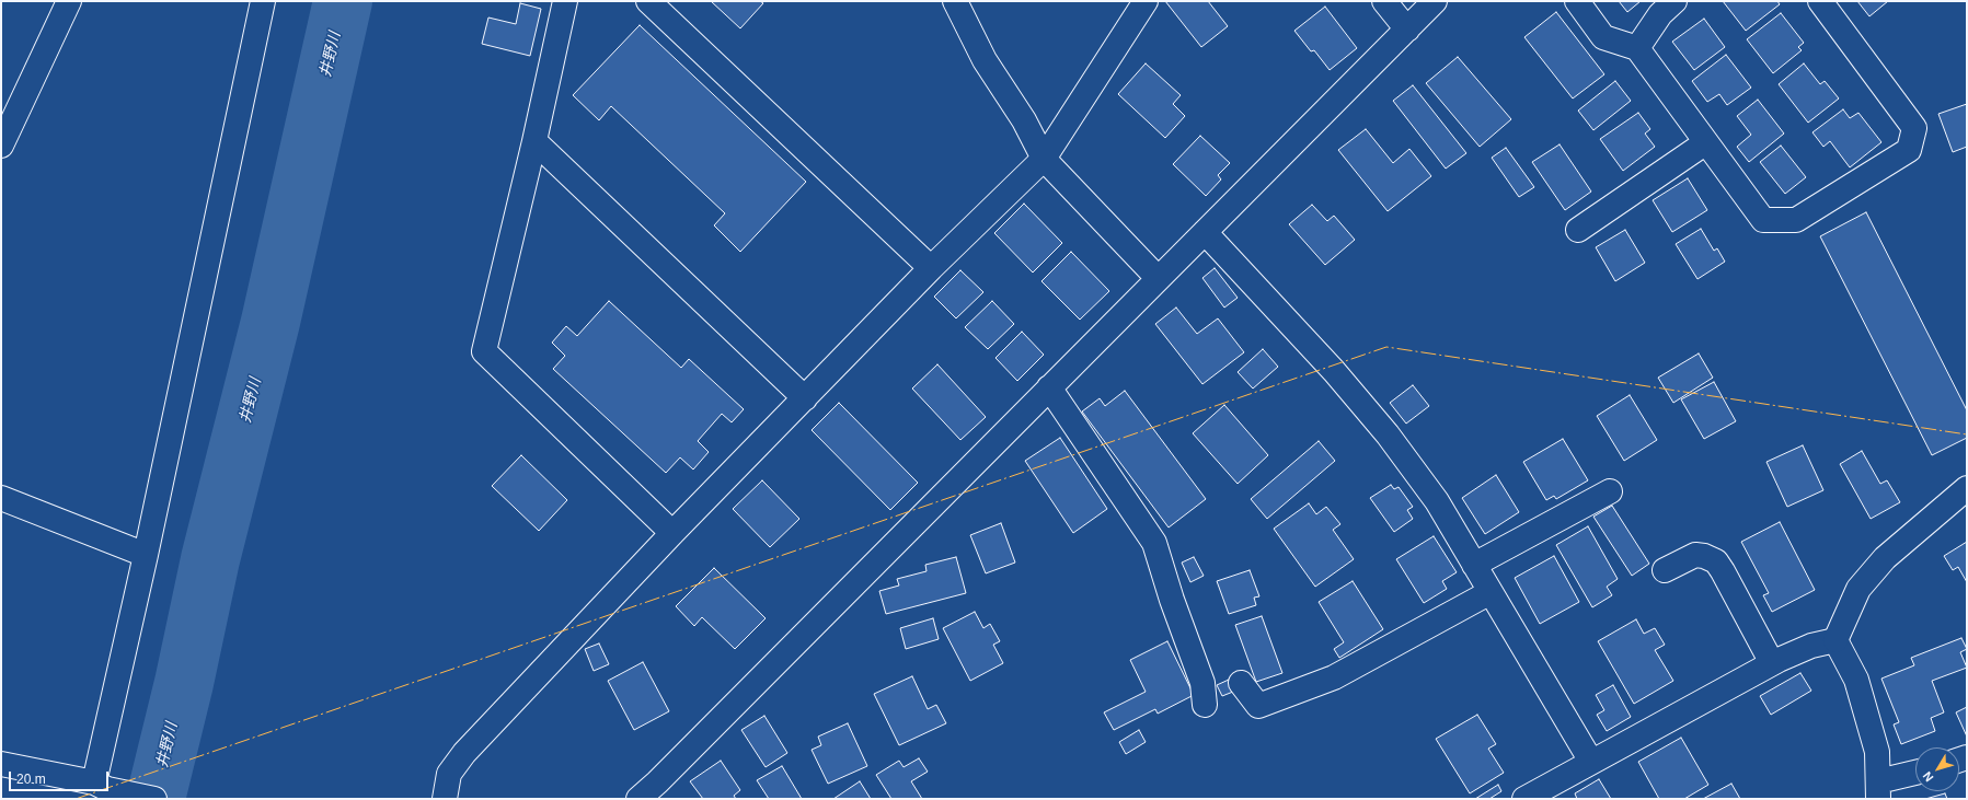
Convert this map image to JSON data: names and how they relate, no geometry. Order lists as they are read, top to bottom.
{
  "water": ["井野川"],
  "scale_bar": "20 m",
  "north": "bottom left"
}
